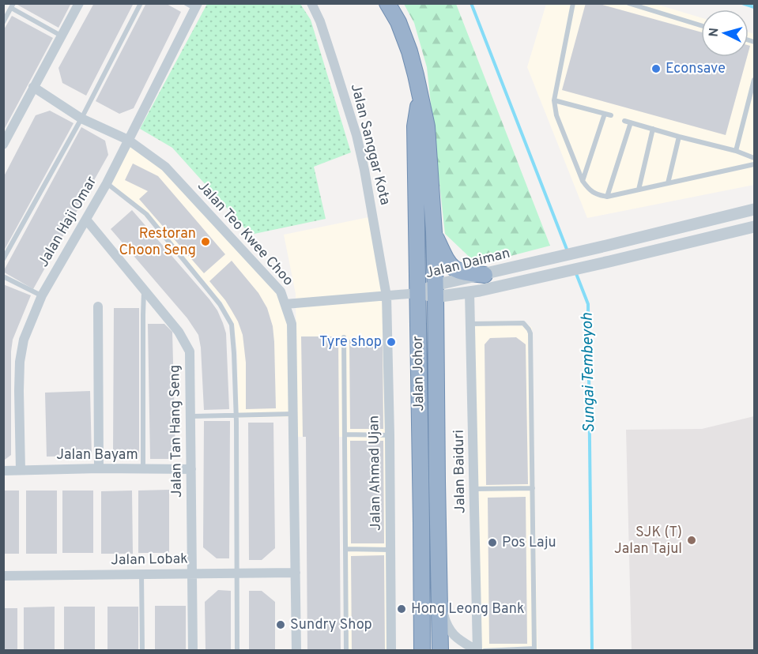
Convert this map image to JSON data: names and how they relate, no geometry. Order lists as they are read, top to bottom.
{
  "streets": {
    "highway": ["Jalan Johor"],
    "street": [
      "Jalan Sanggar Kota",
      "Jalan Haji Omar",
      "Jalan Teo Kwee Choo",
      "Jalan Daiman",
      "Jalan Tan Hang Seng",
      "Jalan Bayam",
      "Jalan Baiduri",
      "Jalan Ahmad Ujan",
      "Jalan Lobak"
    ]
  },
  "crossings": [
    ["Jalan Sanggar Kota", "Jalan Ahmad Ujan"],
    ["Jalan Haji Omar", "Jalan Teo Kwee Choo"],
    ["Jalan Haji Omar", "Jalan Tan Hang Seng"],
    ["Jalan Haji Omar", "Jalan Bayam"],
    ["Jalan Teo Kwee Choo", "Jalan Lobak"],
    ["Jalan Daiman", "Jalan Johor"],
    ["Jalan Daiman", "Jalan Baiduri"],
    ["Jalan Tan Hang Seng", "Jalan Bayam"],
    ["Jalan Tan Hang Seng", "Jalan Lobak"]
  ],
  "water": ["Sungai Tembeyoh"],
  "places": [
    "Econsave",
    "Restoran Choon Seng",
    "Tyre shop",
    "SJK (T) Jalan Tajul",
    "Pos Laju",
    "Hong Leong Bank",
    "Sundry Shop"
  ],
  "north": "left"
}
